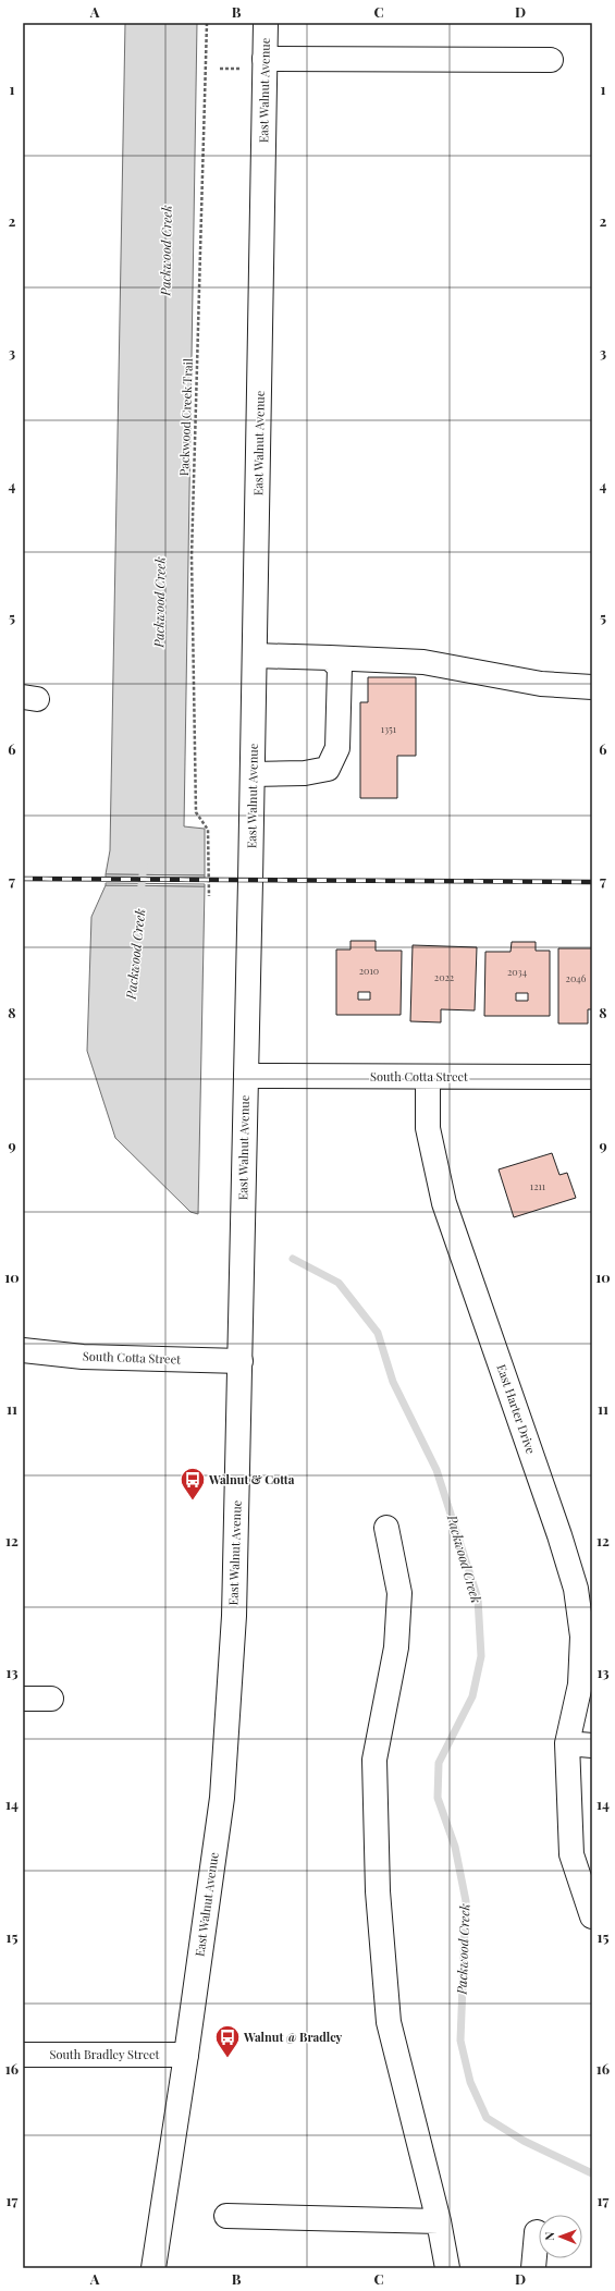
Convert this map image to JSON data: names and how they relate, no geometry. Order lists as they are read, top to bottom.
{
  "streets": {
    "main road": [
      "East Walnut Avenue",
      "South Cotta Street",
      "East Harter Drive",
      "South Bradley Street"
    ],
    "path": ["Packwood Creek Trail"]
  },
  "crossings": [
    ["East Walnut Avenue", "South Cotta Street"],
    ["East Walnut Avenue", "South Bradley Street"],
    ["South Cotta Street", "East Harter Drive"]
  ],
  "water": ["Packwood Creek"],
  "places": {
    "bus stop": ["Walnut & Cotta", "Walnut @ Bradley"]
  },
  "house_numbers": [
    "1351",
    "2010",
    "2034",
    "2022",
    "2046",
    "1211"
  ],
  "north": "left",
  "grid": {
    "columns": [
      "A",
      "B",
      "C",
      "D"
    ],
    "rows": [
      "1",
      "2",
      "3",
      "4",
      "5",
      "6",
      "7",
      "8",
      "9",
      "10",
      "11",
      "12",
      "13",
      "14",
      "15",
      "16",
      "17"
    ]
  }
}
